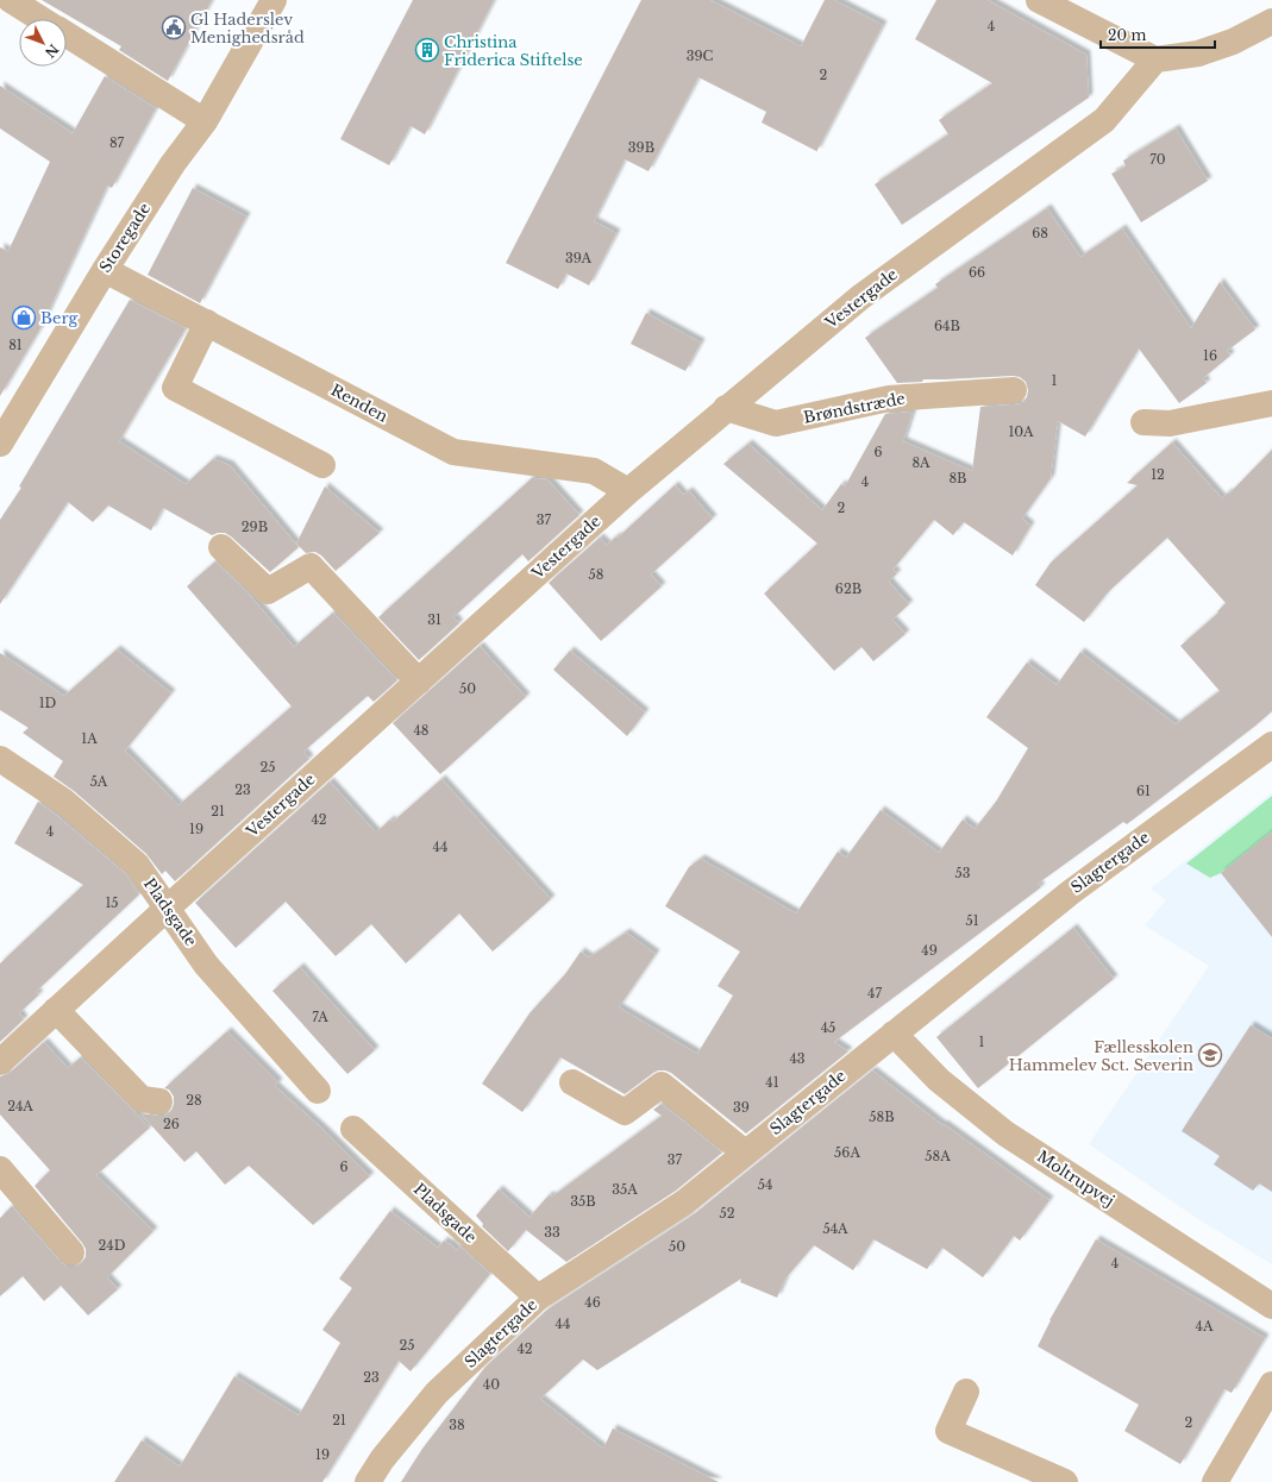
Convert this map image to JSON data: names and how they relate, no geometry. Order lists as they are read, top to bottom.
{
  "streets": {
    "street": [
      "Storegade",
      "Vestergade",
      "Renden",
      "Brøndstræde",
      "Slagtergade",
      "Pladsgade",
      "Moltrupvej"
    ]
  },
  "crossings": [
    ["Storegade", "Renden"],
    ["Vestergade", "Renden"],
    ["Vestergade", "Brøndstræde"],
    ["Vestergade", "Pladsgade"],
    ["Slagtergade", "Pladsgade"],
    ["Slagtergade", "Moltrupvej"]
  ],
  "places": {
    "public building": ["Gl Haderslev Menighedsråd"],
    "building": ["Christina Friderica Stiftelse"],
    "shop": ["Berg"],
    "school or university": ["Fællesskolen Hammelev Sct. Severin"]
  },
  "house_numbers": [
    "4",
    "39C",
    "2",
    "87",
    "39B",
    "70",
    "68",
    "39A",
    "66",
    "64B",
    "81",
    "16",
    "1",
    "10A",
    "6",
    "8A",
    "12",
    "8B",
    "4",
    "2",
    "37",
    "29B",
    "58",
    "62B",
    "31",
    "50",
    "1D",
    "48",
    "1A",
    "25",
    "5A",
    "23",
    "61",
    "21",
    "42",
    "19",
    "4",
    "44",
    "53",
    "15",
    "51",
    "49",
    "47",
    "7A",
    "45",
    "1",
    "43",
    "41",
    "28",
    "24A",
    "39",
    "58B",
    "26",
    "56A",
    "58A",
    "37",
    "6",
    "54",
    "35A",
    "35B",
    "52",
    "54A",
    "33",
    "24D",
    "50",
    "4",
    "46",
    "44",
    "4A",
    "25",
    "42",
    "23",
    "40",
    "21",
    "2",
    "38",
    "19"
  ],
  "scale_bar": "20 m",
  "north": "bottom right"
}
